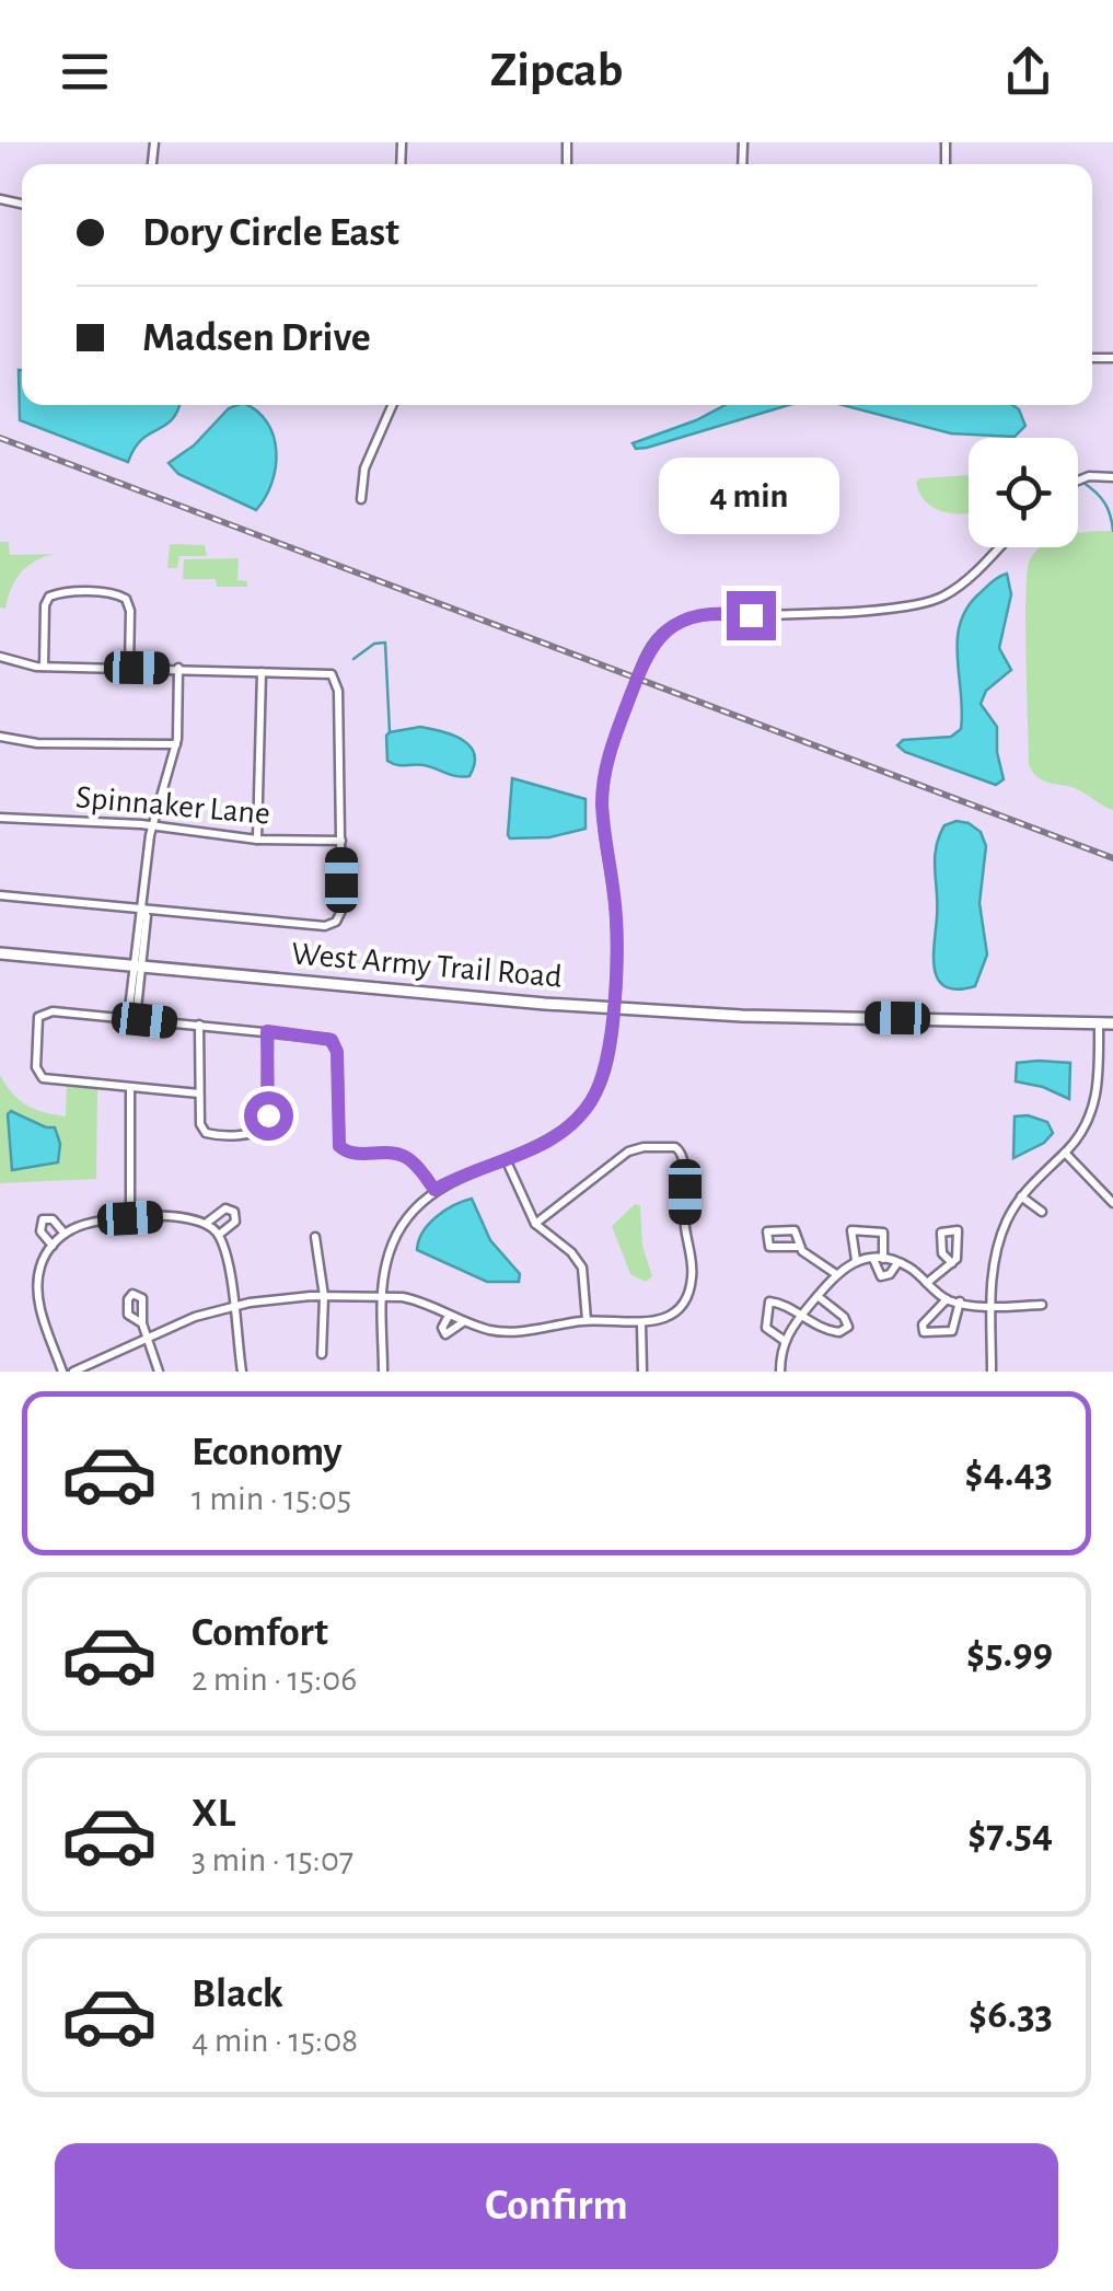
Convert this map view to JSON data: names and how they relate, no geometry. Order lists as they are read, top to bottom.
{
  "streets": {
    "main road": ["West Army Trail Road"],
    "street": ["Spinnaker Lane"]
  },
  "page": {
    "header": "Zipcab",
    "banner": ["Dory Circle East", "Madsen Drive"],
    "bubble": "4 min",
    "list": [
      {
        "name": "Economy",
        "note": "1 min · 15:05",
        "value": "$4.43"
      },
      {
        "name": "Comfort",
        "note": "2 min · 15:06",
        "value": "$5.99"
      },
      {
        "name": "XL",
        "note": "3 min · 15:07",
        "value": "$7.54"
      },
      {
        "name": "Black",
        "note": "4 min · 15:08",
        "value": "$6.33"
      }
    ],
    "buttons": "Confirm"
  }
}
